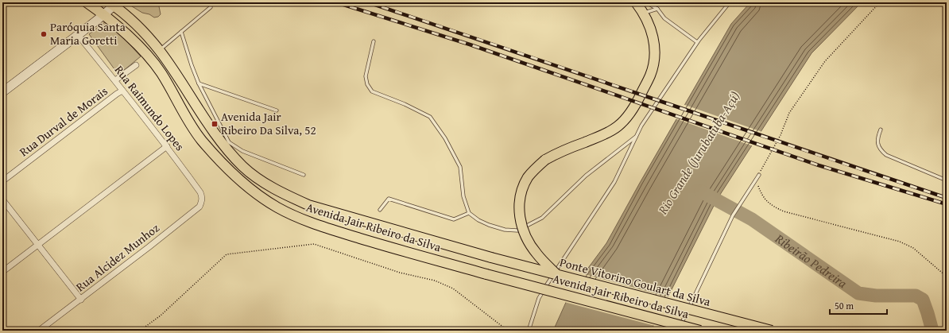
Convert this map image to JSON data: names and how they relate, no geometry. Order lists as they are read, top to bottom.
{
  "streets": {
    "main road": ["Avenida Jair Ribeiro da Silva", "Ponte Vitorino Goulart da Silva"],
    "street": ["Rua Raimundo Lopes", "Rua Durval de Morais", "Rua Alcidez Munhoz"]
  },
  "crossings": [
    ["Rua Raimundo Lopes", "Rua Durval de Morais"],
    ["Rua Raimundo Lopes", "Rua Alcidez Munhoz"],
    ["Avenida Jair Ribeiro da Silva", "Ponte Vitorino Goulart da Silva"]
  ],
  "water": ["Rio Grande (Jurubatuba-Açú)", "Ribeirão Pedreira"],
  "places": {
    "other": ["Paróquia Santa Maria Goretti"],
    "transit": ["Avenida Jair Ribeiro Da Silva, 52"]
  },
  "scale_bar": "50 m"
}
